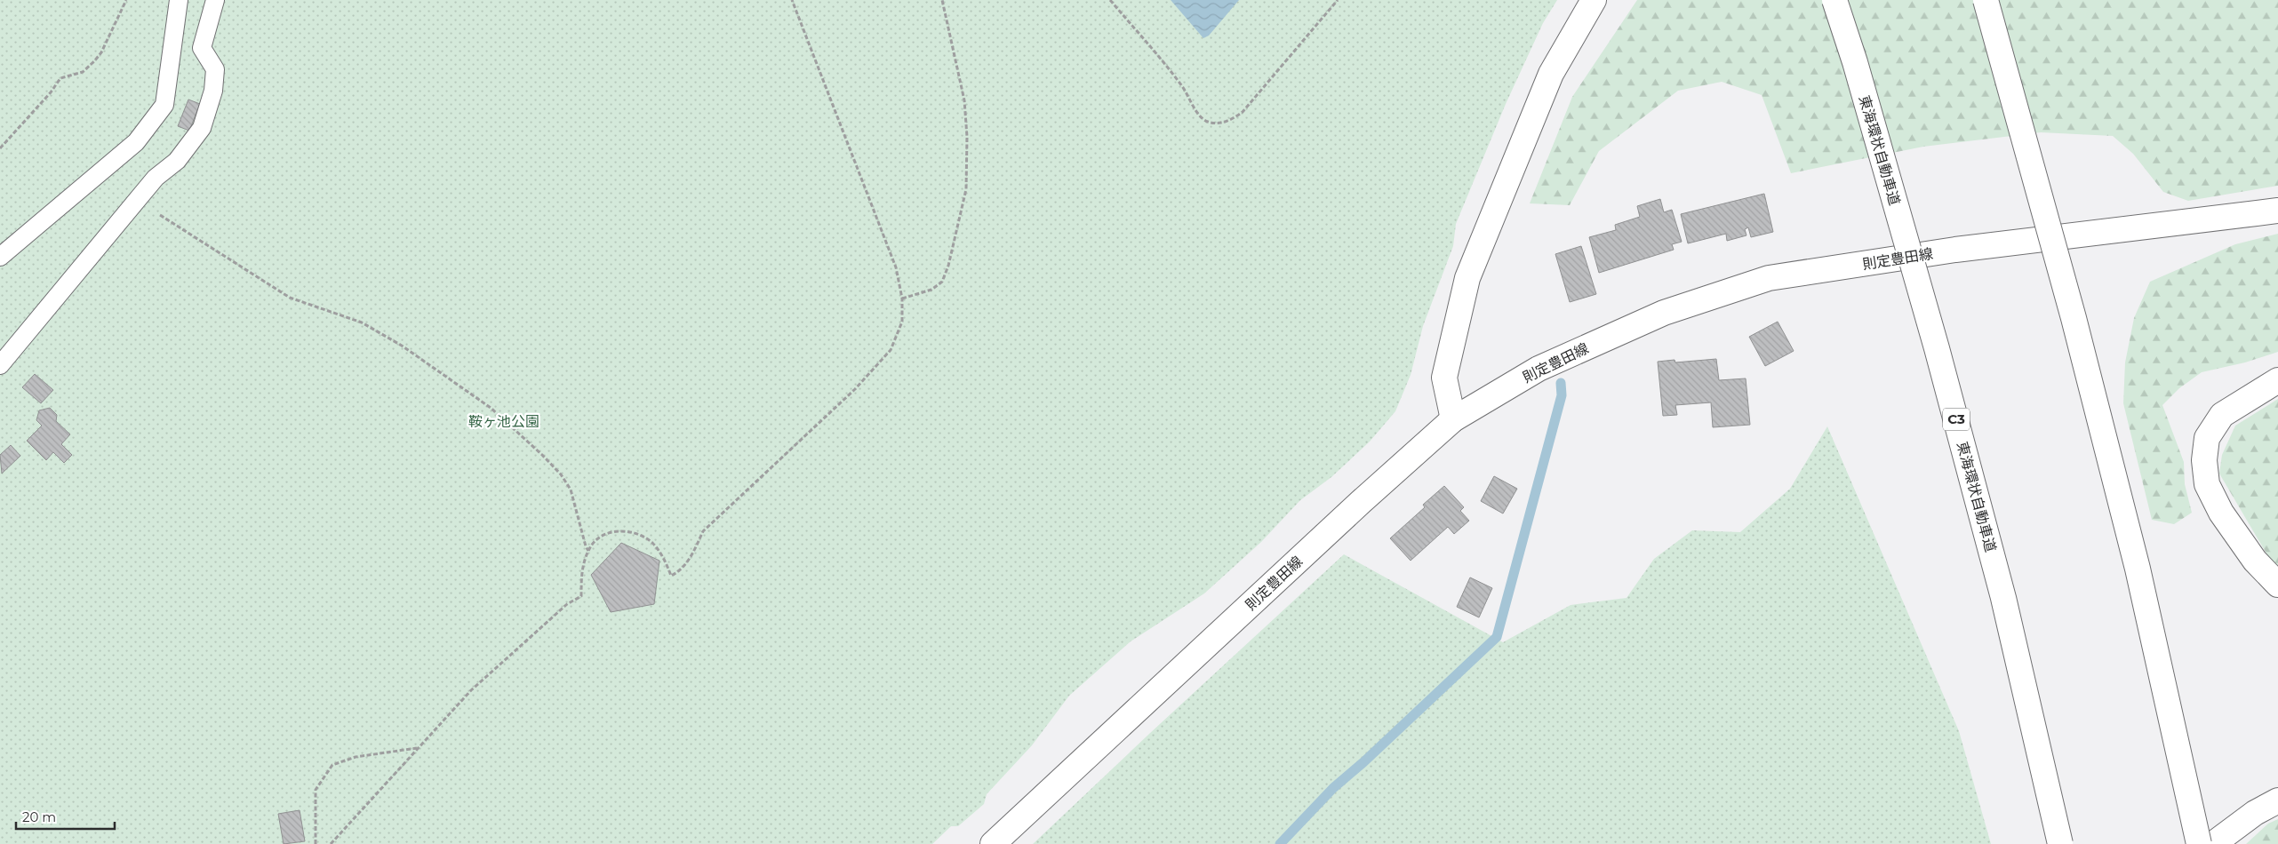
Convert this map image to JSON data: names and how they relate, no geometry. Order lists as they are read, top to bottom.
{
  "streets": {
    "main road": ["東海環状自動車道", "則定豊田線", "C3"]
  },
  "parks": ["鞍ヶ池公園"],
  "scale_bar": "20 m"
}
